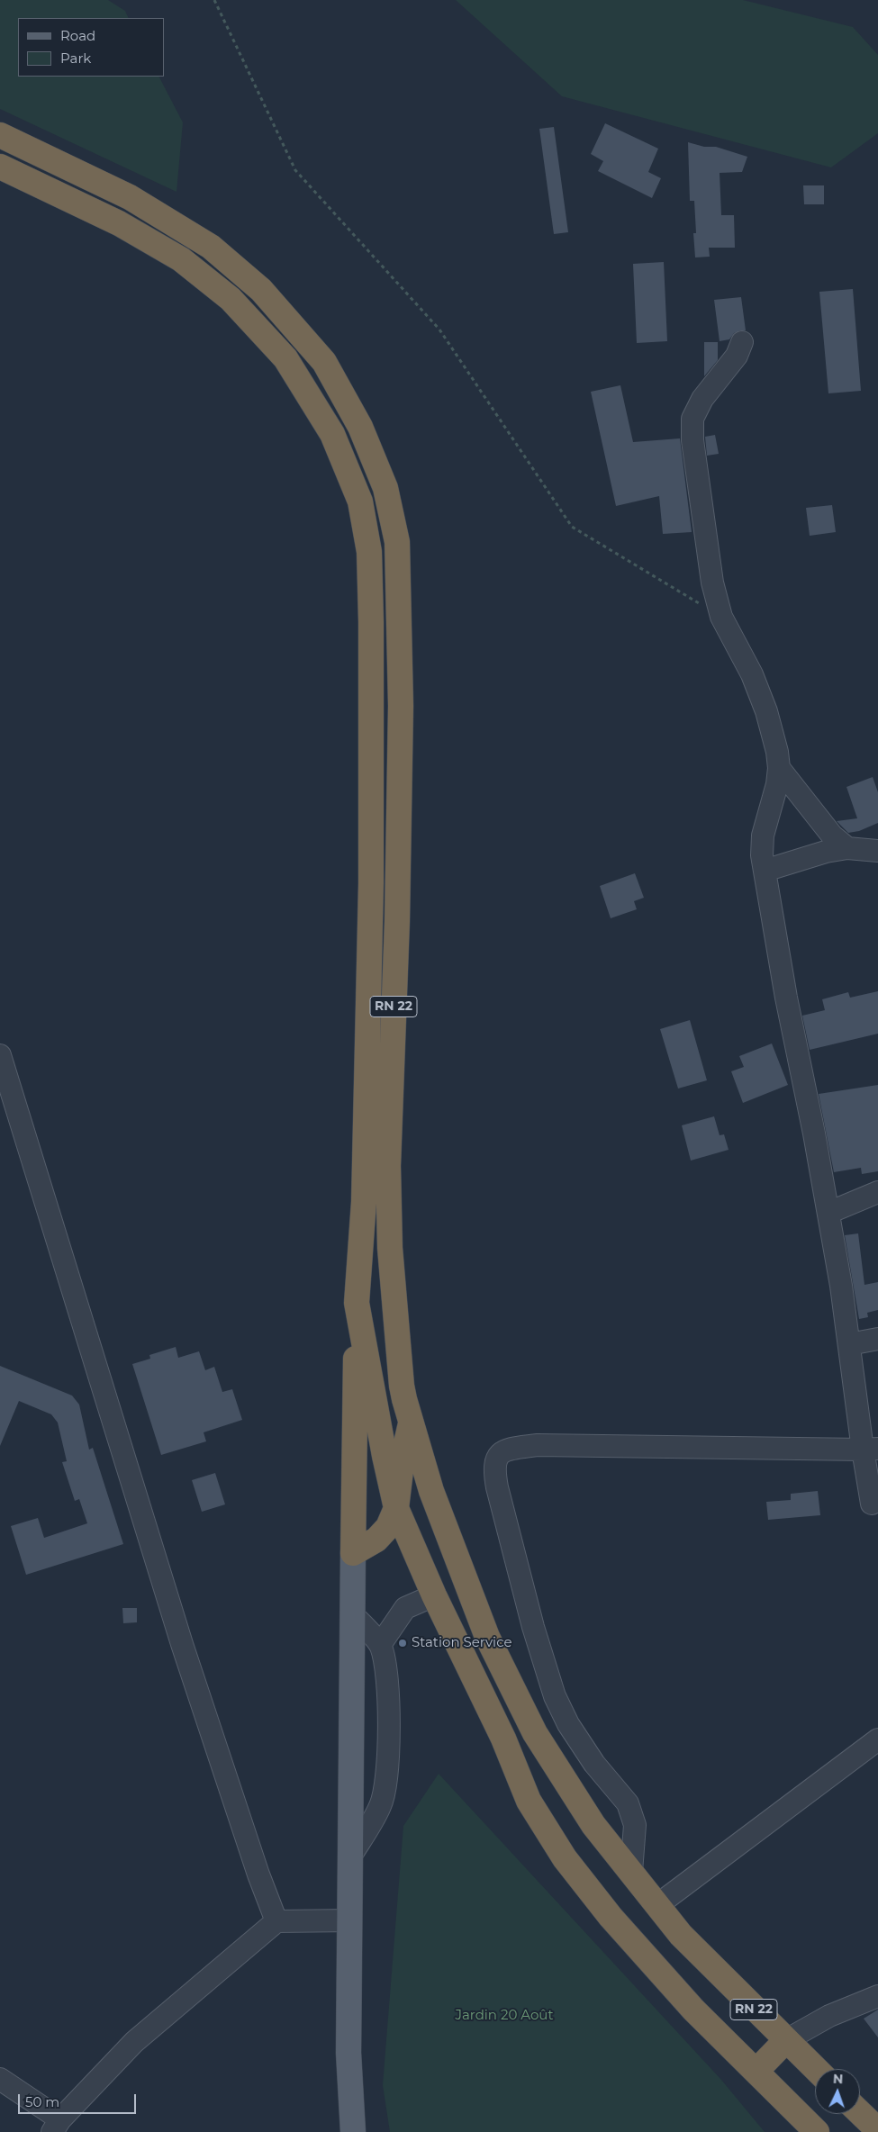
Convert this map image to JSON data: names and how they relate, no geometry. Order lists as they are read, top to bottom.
{
  "streets": {
    "highway": ["RN 22"]
  },
  "parks": ["Jardin 20 Août"],
  "places": ["Station Service"],
  "legend": ["Road", "Park"],
  "scale_bar": "50 m",
  "north": "top"
}
